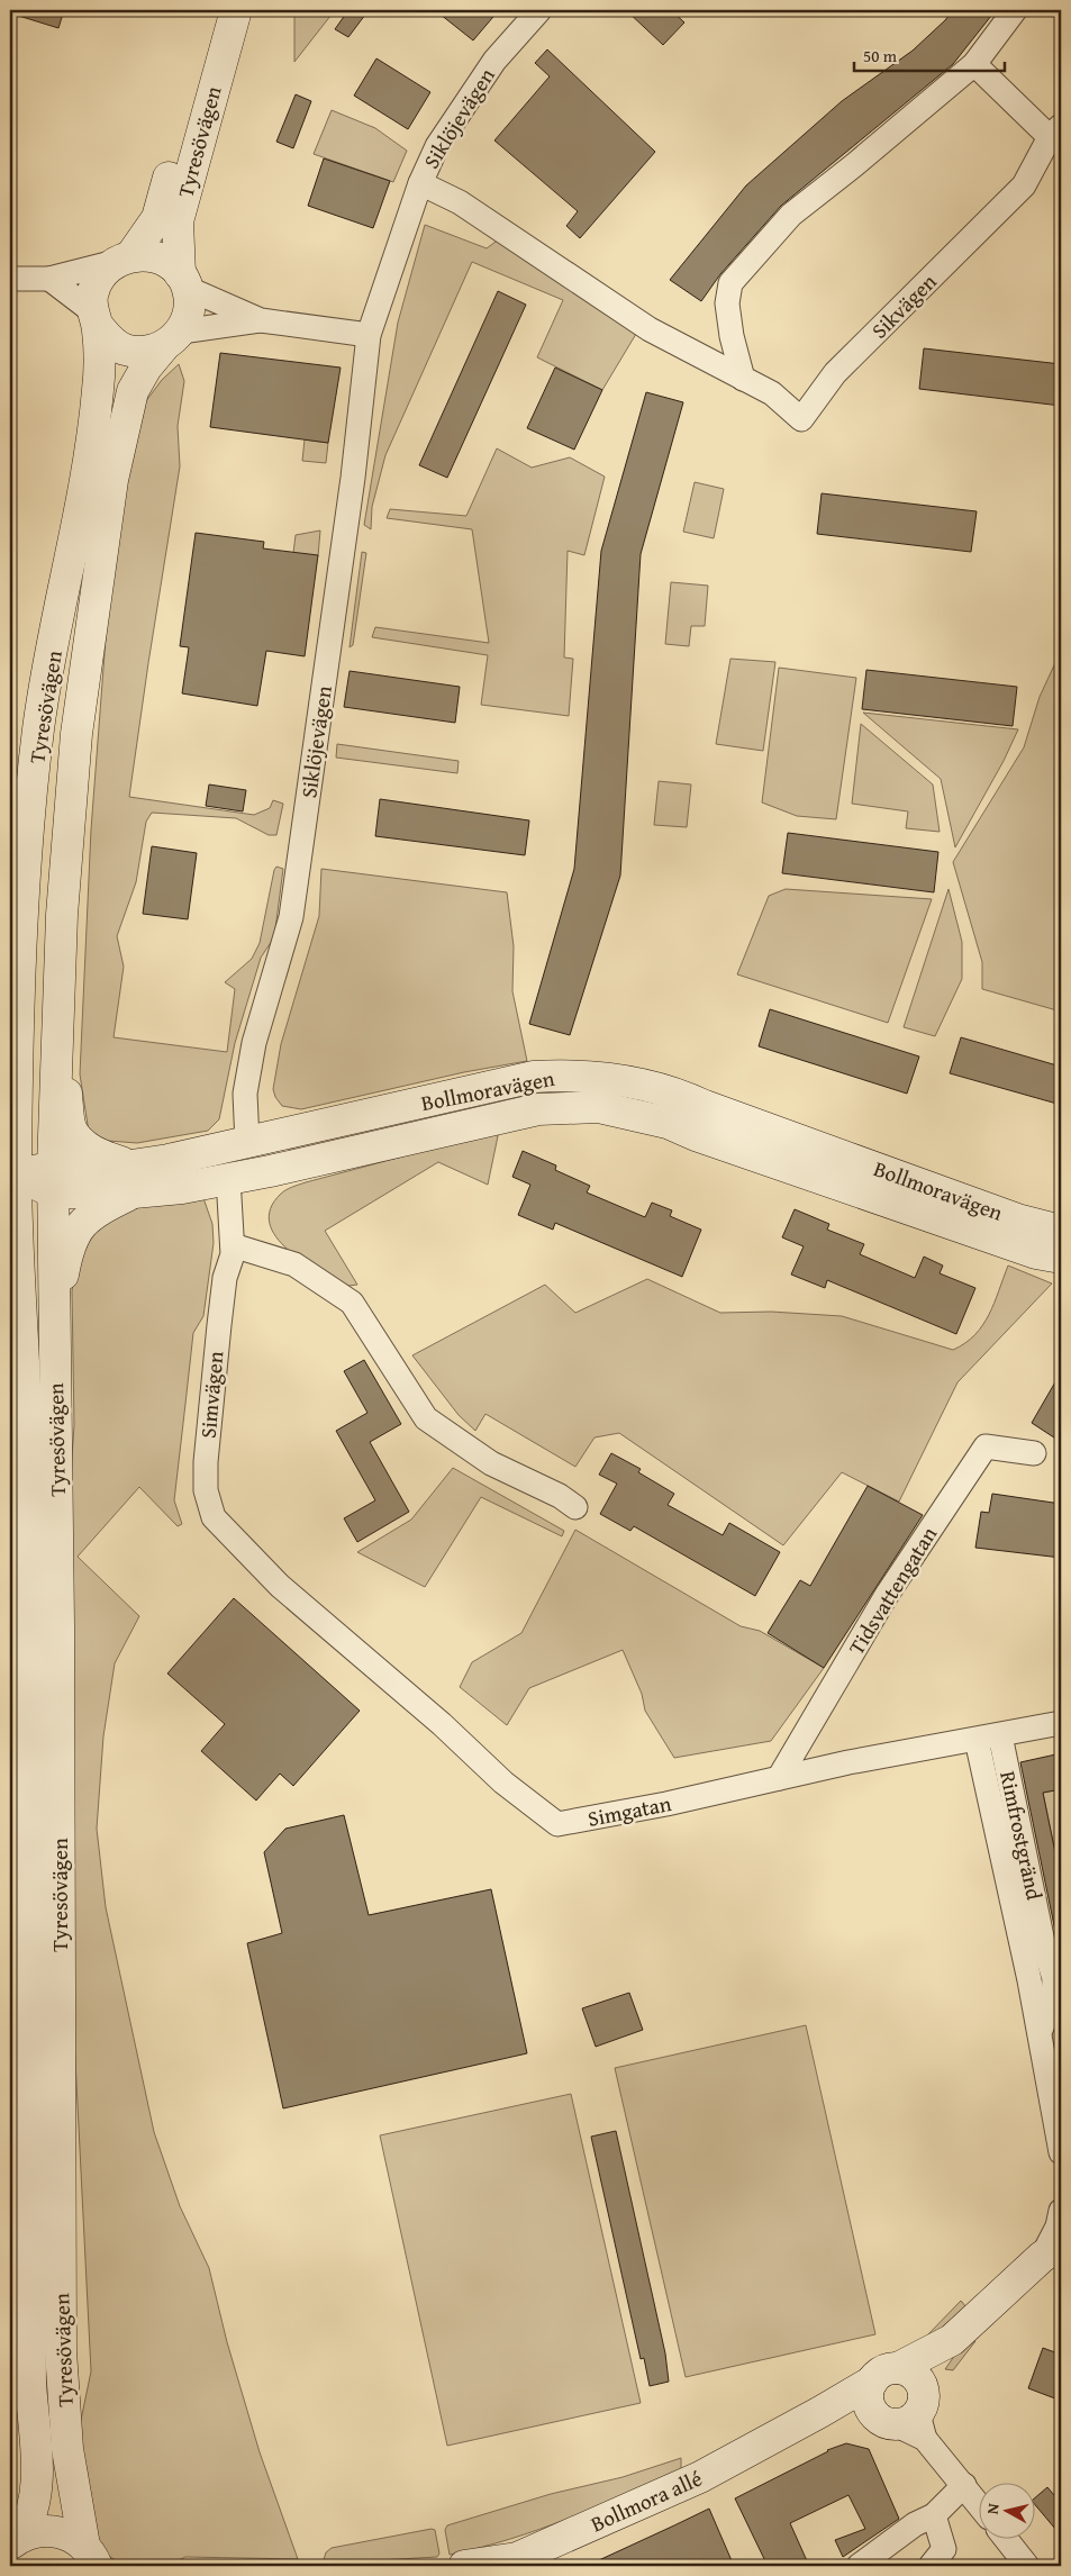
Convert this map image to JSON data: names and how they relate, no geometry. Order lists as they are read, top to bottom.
{
  "streets": {
    "main road": ["Tyresövägen", "Bollmoravägen", "Bollmora allé"],
    "street": [
      "Siklöjevägen",
      "Sikvägen",
      "Simvägen",
      "Tidsvattengatan",
      "Simgatan",
      "Rimfrostgränd"
    ]
  },
  "crossings": [
    ["Siklöjevägen", "Sikvägen"],
    ["Siklöjevägen", "Bollmoravägen"],
    ["Tyresövägen", "Bollmoravägen"],
    ["Bollmoravägen", "Simvägen"],
    ["Simvägen", "Simgatan"],
    ["Tidsvattengatan", "Simgatan"],
    ["Simgatan", "Rimfrostgränd"]
  ],
  "scale_bar": "50 m",
  "north": "left"
}
